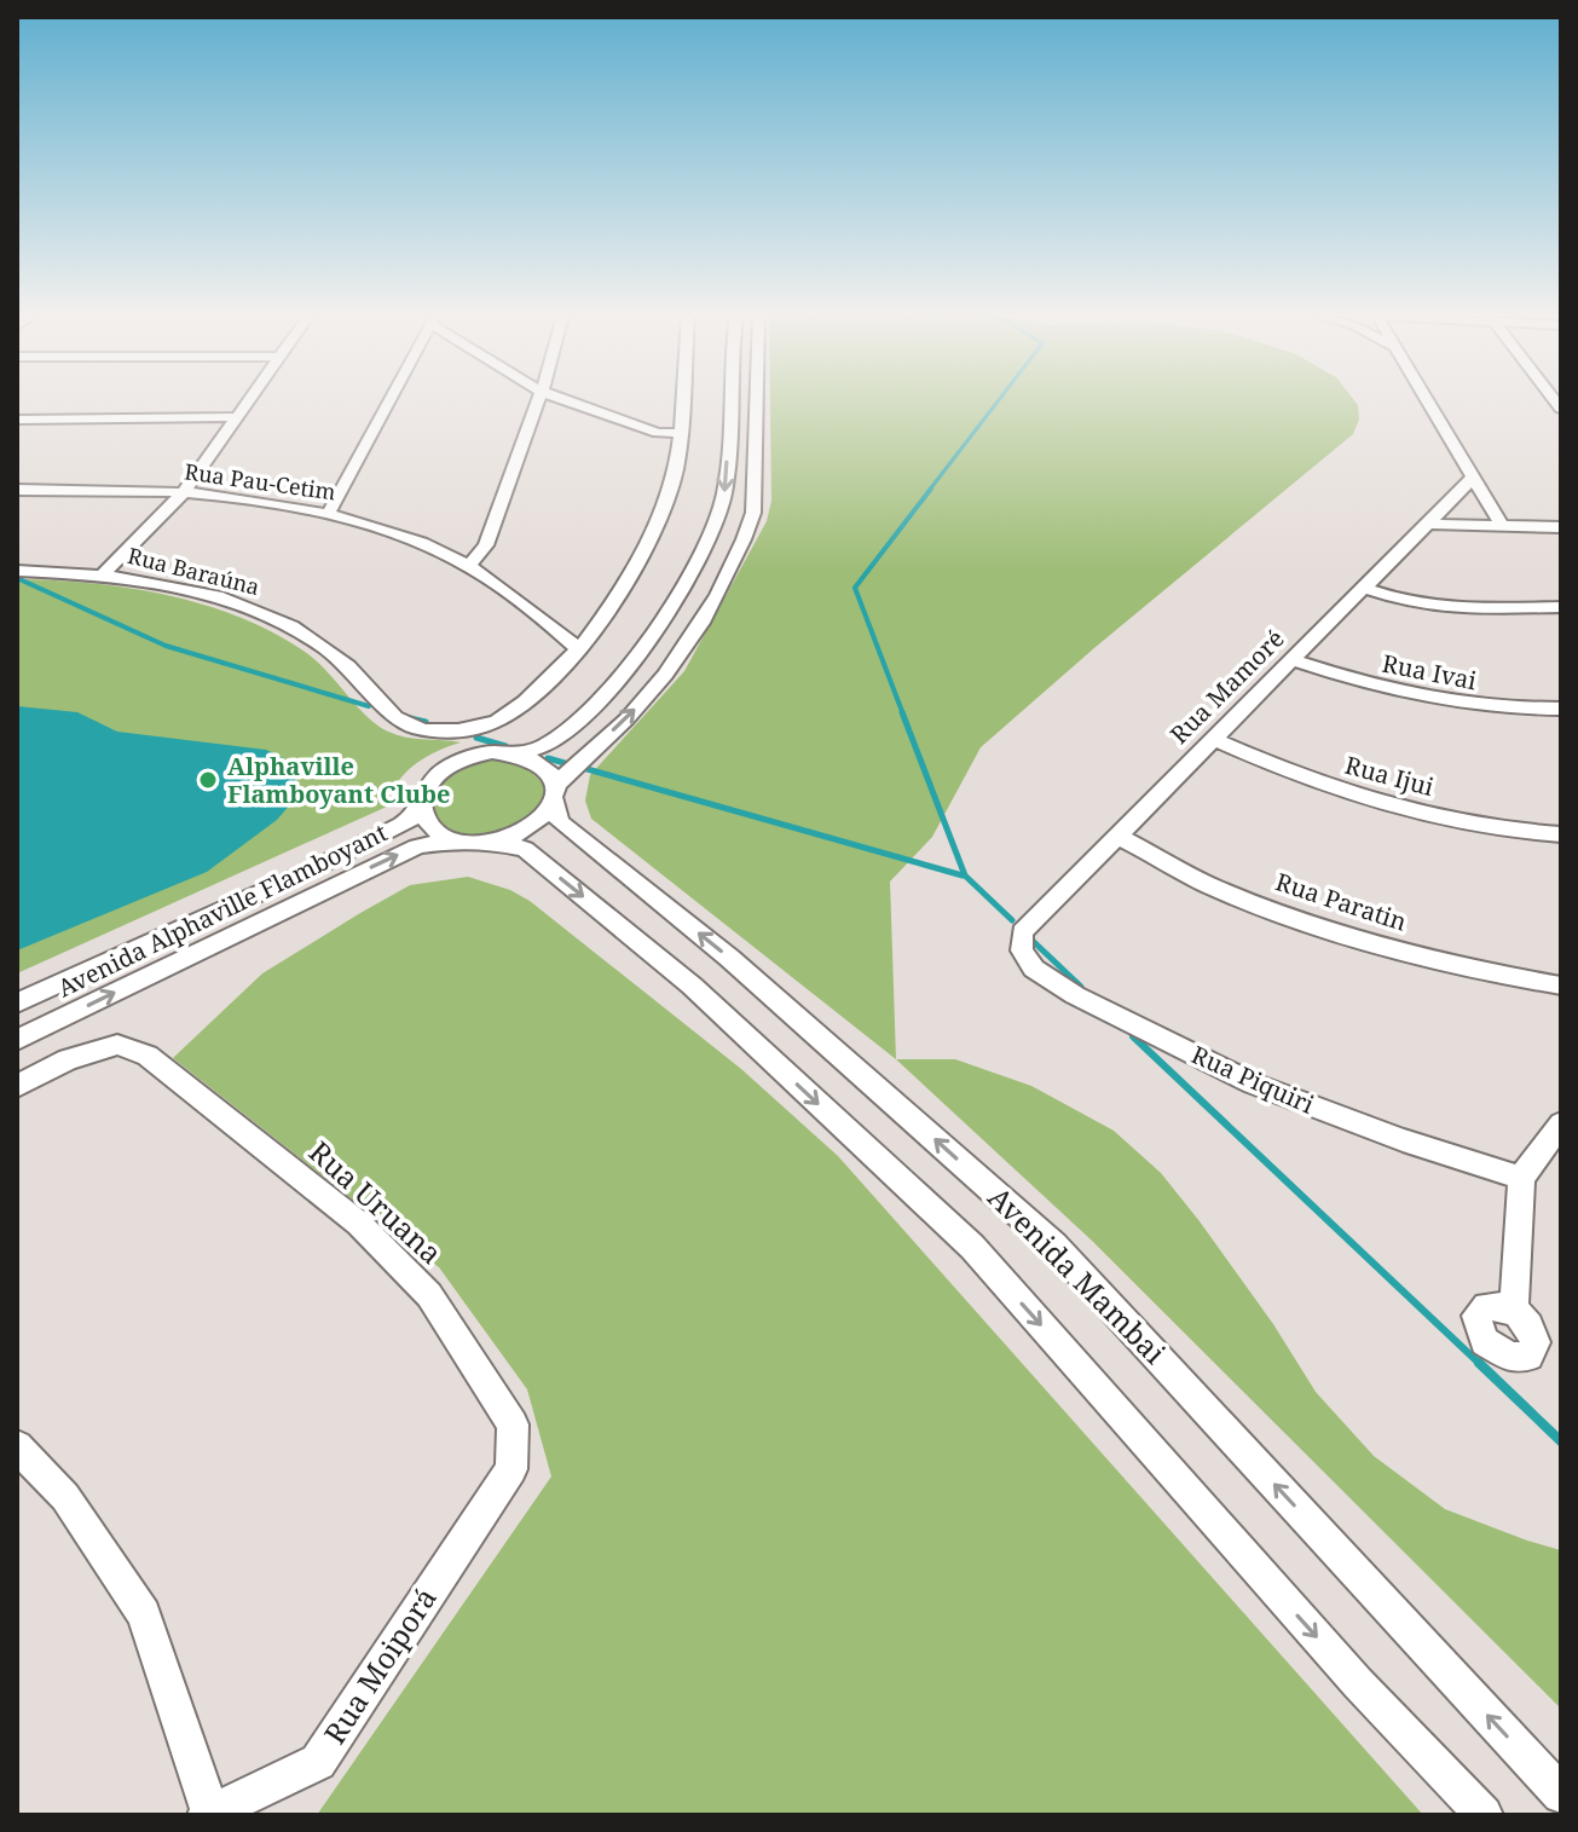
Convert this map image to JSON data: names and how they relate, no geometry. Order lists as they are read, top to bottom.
{
  "streets": {
    "street": [
      "Rua Pau-Cetim",
      "Rua Baraúna",
      "Rua Ivai",
      "Rua Mamoré",
      "Rua Ijui",
      "Rua Paratin",
      "Avenida Alphaville Flamboyant",
      "Rua Piquiri",
      "Rua Uruana",
      "Avenida Mambai",
      "Rua Moiporá"
    ]
  },
  "crossings": [
    ["Rua Pau-Cetim", "Rua Baraúna"],
    ["Rua Ivai", "Rua Mamoré"],
    ["Rua Mamoré", "Rua Ijui"],
    ["Rua Mamoré", "Rua Paratin"],
    ["Rua Mamoré", "Rua Piquiri"],
    ["Avenida Alphaville Flamboyant", "Avenida Mambai"],
    ["Rua Uruana", "Rua Moiporá"]
  ],
  "places": ["Alphaville Flamboyant Clube"]
}
